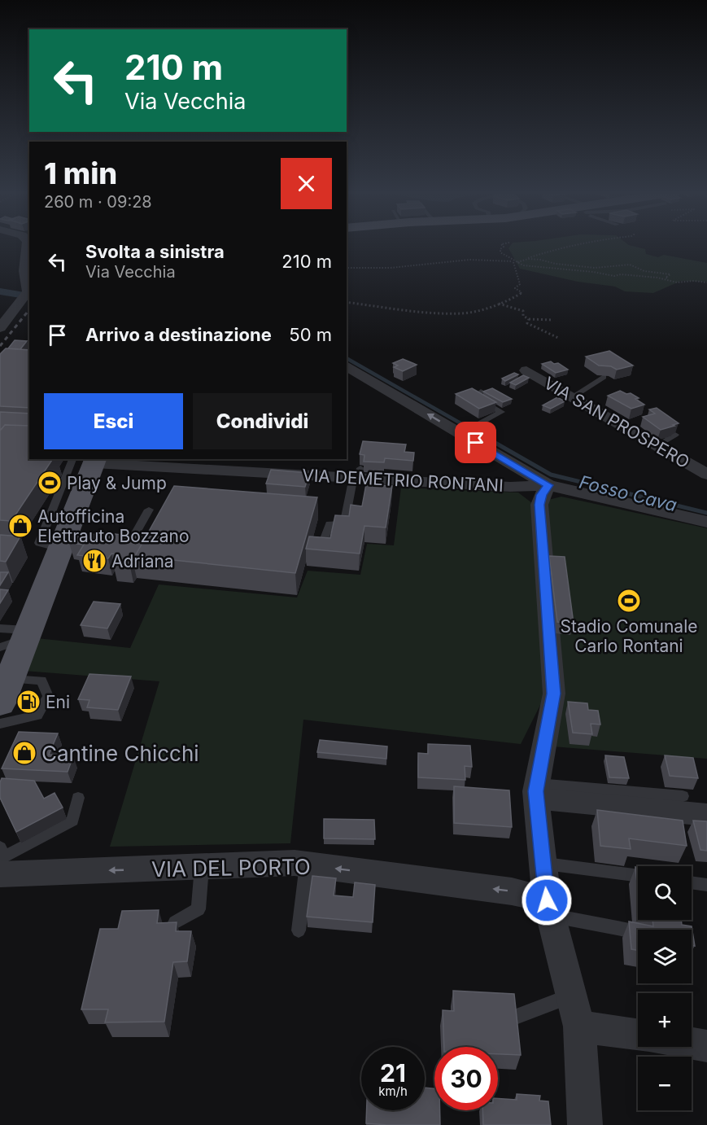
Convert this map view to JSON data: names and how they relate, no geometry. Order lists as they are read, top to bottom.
{
  "streets": {
    "street": ["VIA SAN PROSPERO", "VIA DEMETRIO RONTANI", "VIA DEL PORTO"]
  },
  "one_way": ["VIA DEL PORTO"],
  "water": ["Fosso Cava"],
  "places": {
    "sports": ["Play & Jump", "Stadio Comunale Carlo Rontani"],
    "shop": ["Autofficina Elettrauto Bozzano", "Cantine Chicchi"],
    "restaurant": ["Adriana"],
    "fuel station": ["Eni"]
  },
  "page": {
    "turn": ["210 m", "Via Vecchia"],
    "heading": ["1 min", "260 m · 09:28"],
    "list": [
      {
        "name": "Svolta a sinistra",
        "note": "Via Vecchia",
        "value": "210 m"
      },
      {
        "name": "Arrivo a destinazione",
        "value": "50 m"
      }
    ],
    "buttons": ["Esci", "Condividi"],
    "map_buttons": ["+", "−"],
    "speed": "21 km/h",
    "limit": "30"
  }
}
